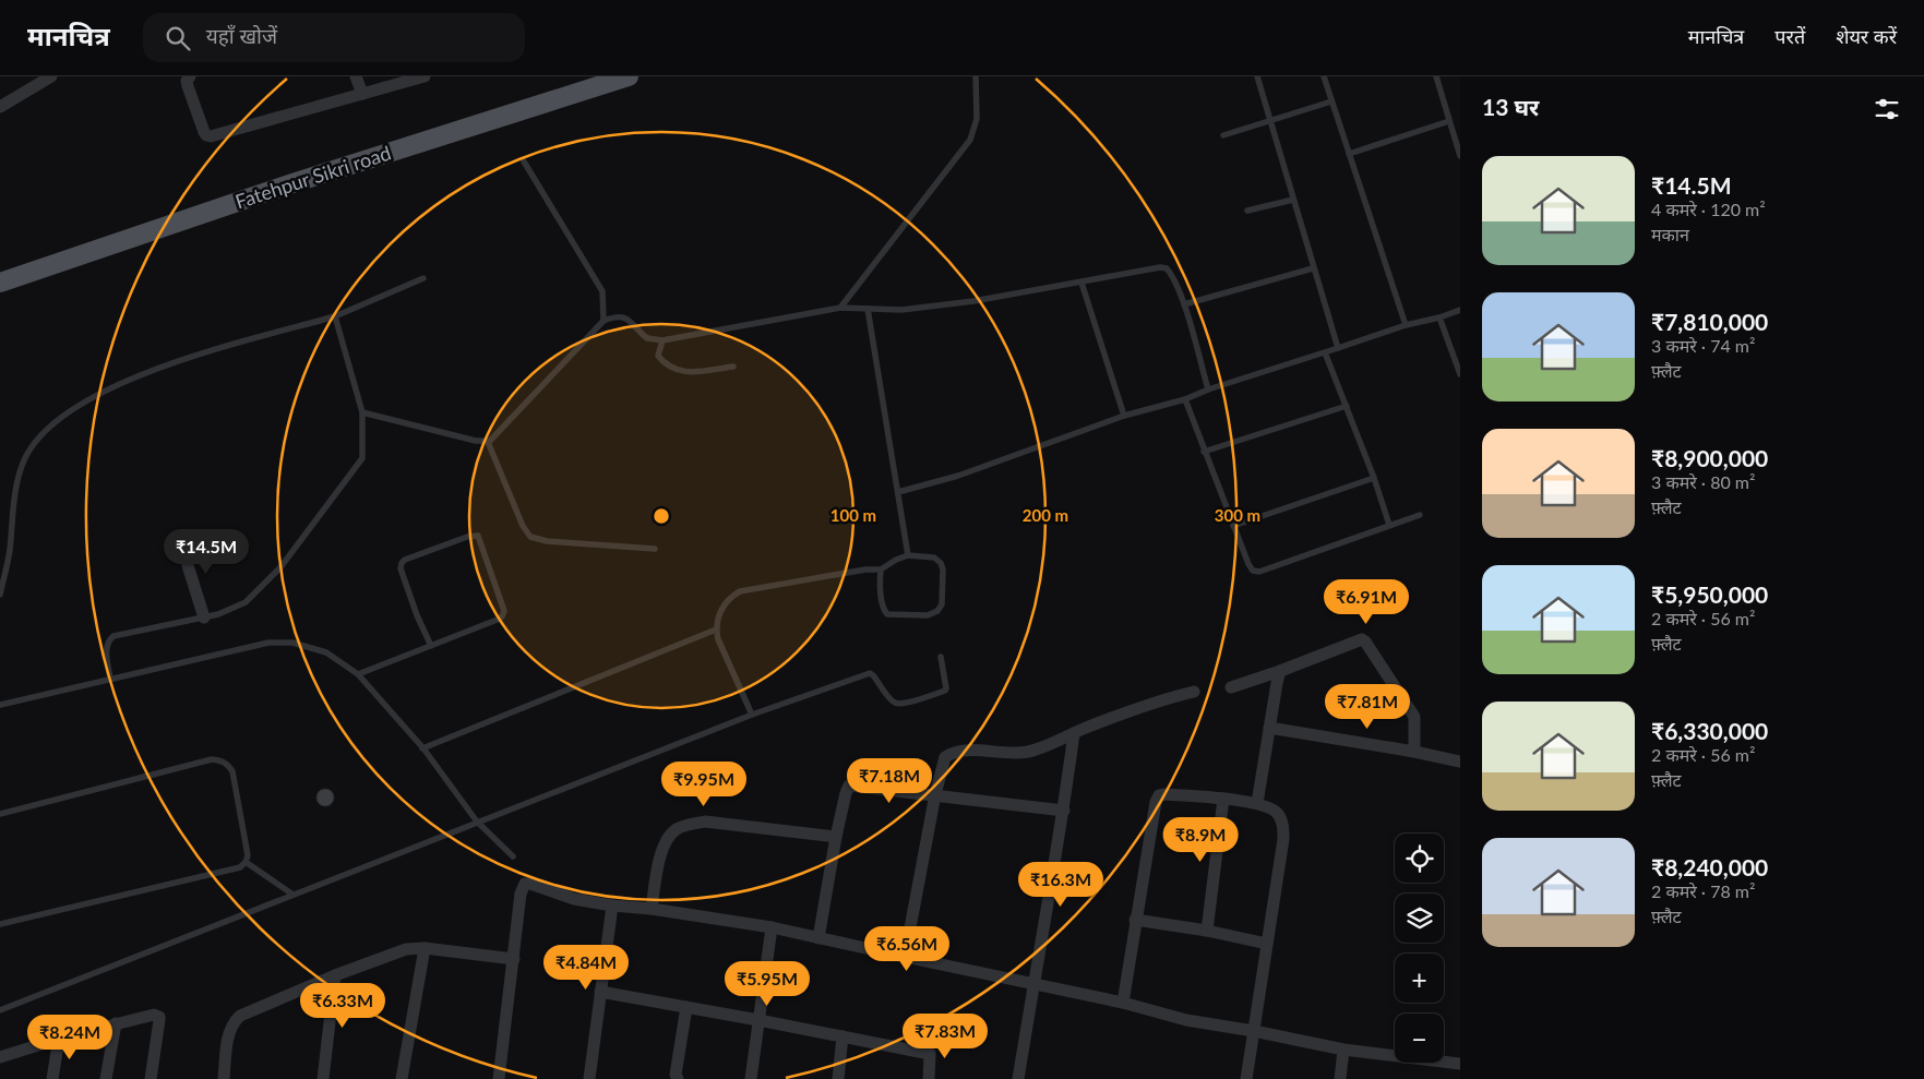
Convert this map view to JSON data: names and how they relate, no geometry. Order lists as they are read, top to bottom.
{
  "streets": {
    "main road": ["Fatehpur Sikri road"]
  },
  "page": {
    "header": "मानचित्र",
    "search": "यहाँ खोजें",
    "nav": ["मानचित्र", "परतें", "शेयर करें"],
    "heading": "13 घर",
    "list": [
      {
        "name": "₹14.5M",
        "note": "4 कमरे · 120 m² · मकान"
      },
      {
        "name": "₹7,810,000",
        "note": "3 कमरे · 74 m² · फ़्लैट"
      },
      {
        "name": "₹8,900,000",
        "note": "3 कमरे · 80 m² · फ़्लैट"
      },
      {
        "name": "₹5,950,000",
        "note": "2 कमरे · 56 m² · फ़्लैट"
      },
      {
        "name": "₹6,330,000",
        "note": "2 कमरे · 56 m² · फ़्लैट"
      },
      {
        "name": "₹8,240,000",
        "note": "2 कमरे · 78 m² · फ़्लैट"
      }
    ],
    "price": [
      "₹14.5M",
      "₹6.91M",
      "₹7.81M",
      "₹7.18M",
      "₹9.95M",
      "₹8.9M",
      "₹16.3M",
      "₹6.56M",
      "₹4.84M",
      "₹5.95M",
      "₹6.33M",
      "₹7.83M",
      "₹8.24M"
    ],
    "map_buttons": ["+", "−"]
  },
  "rings": ["100 m", "200 m", "300 m"]
}
